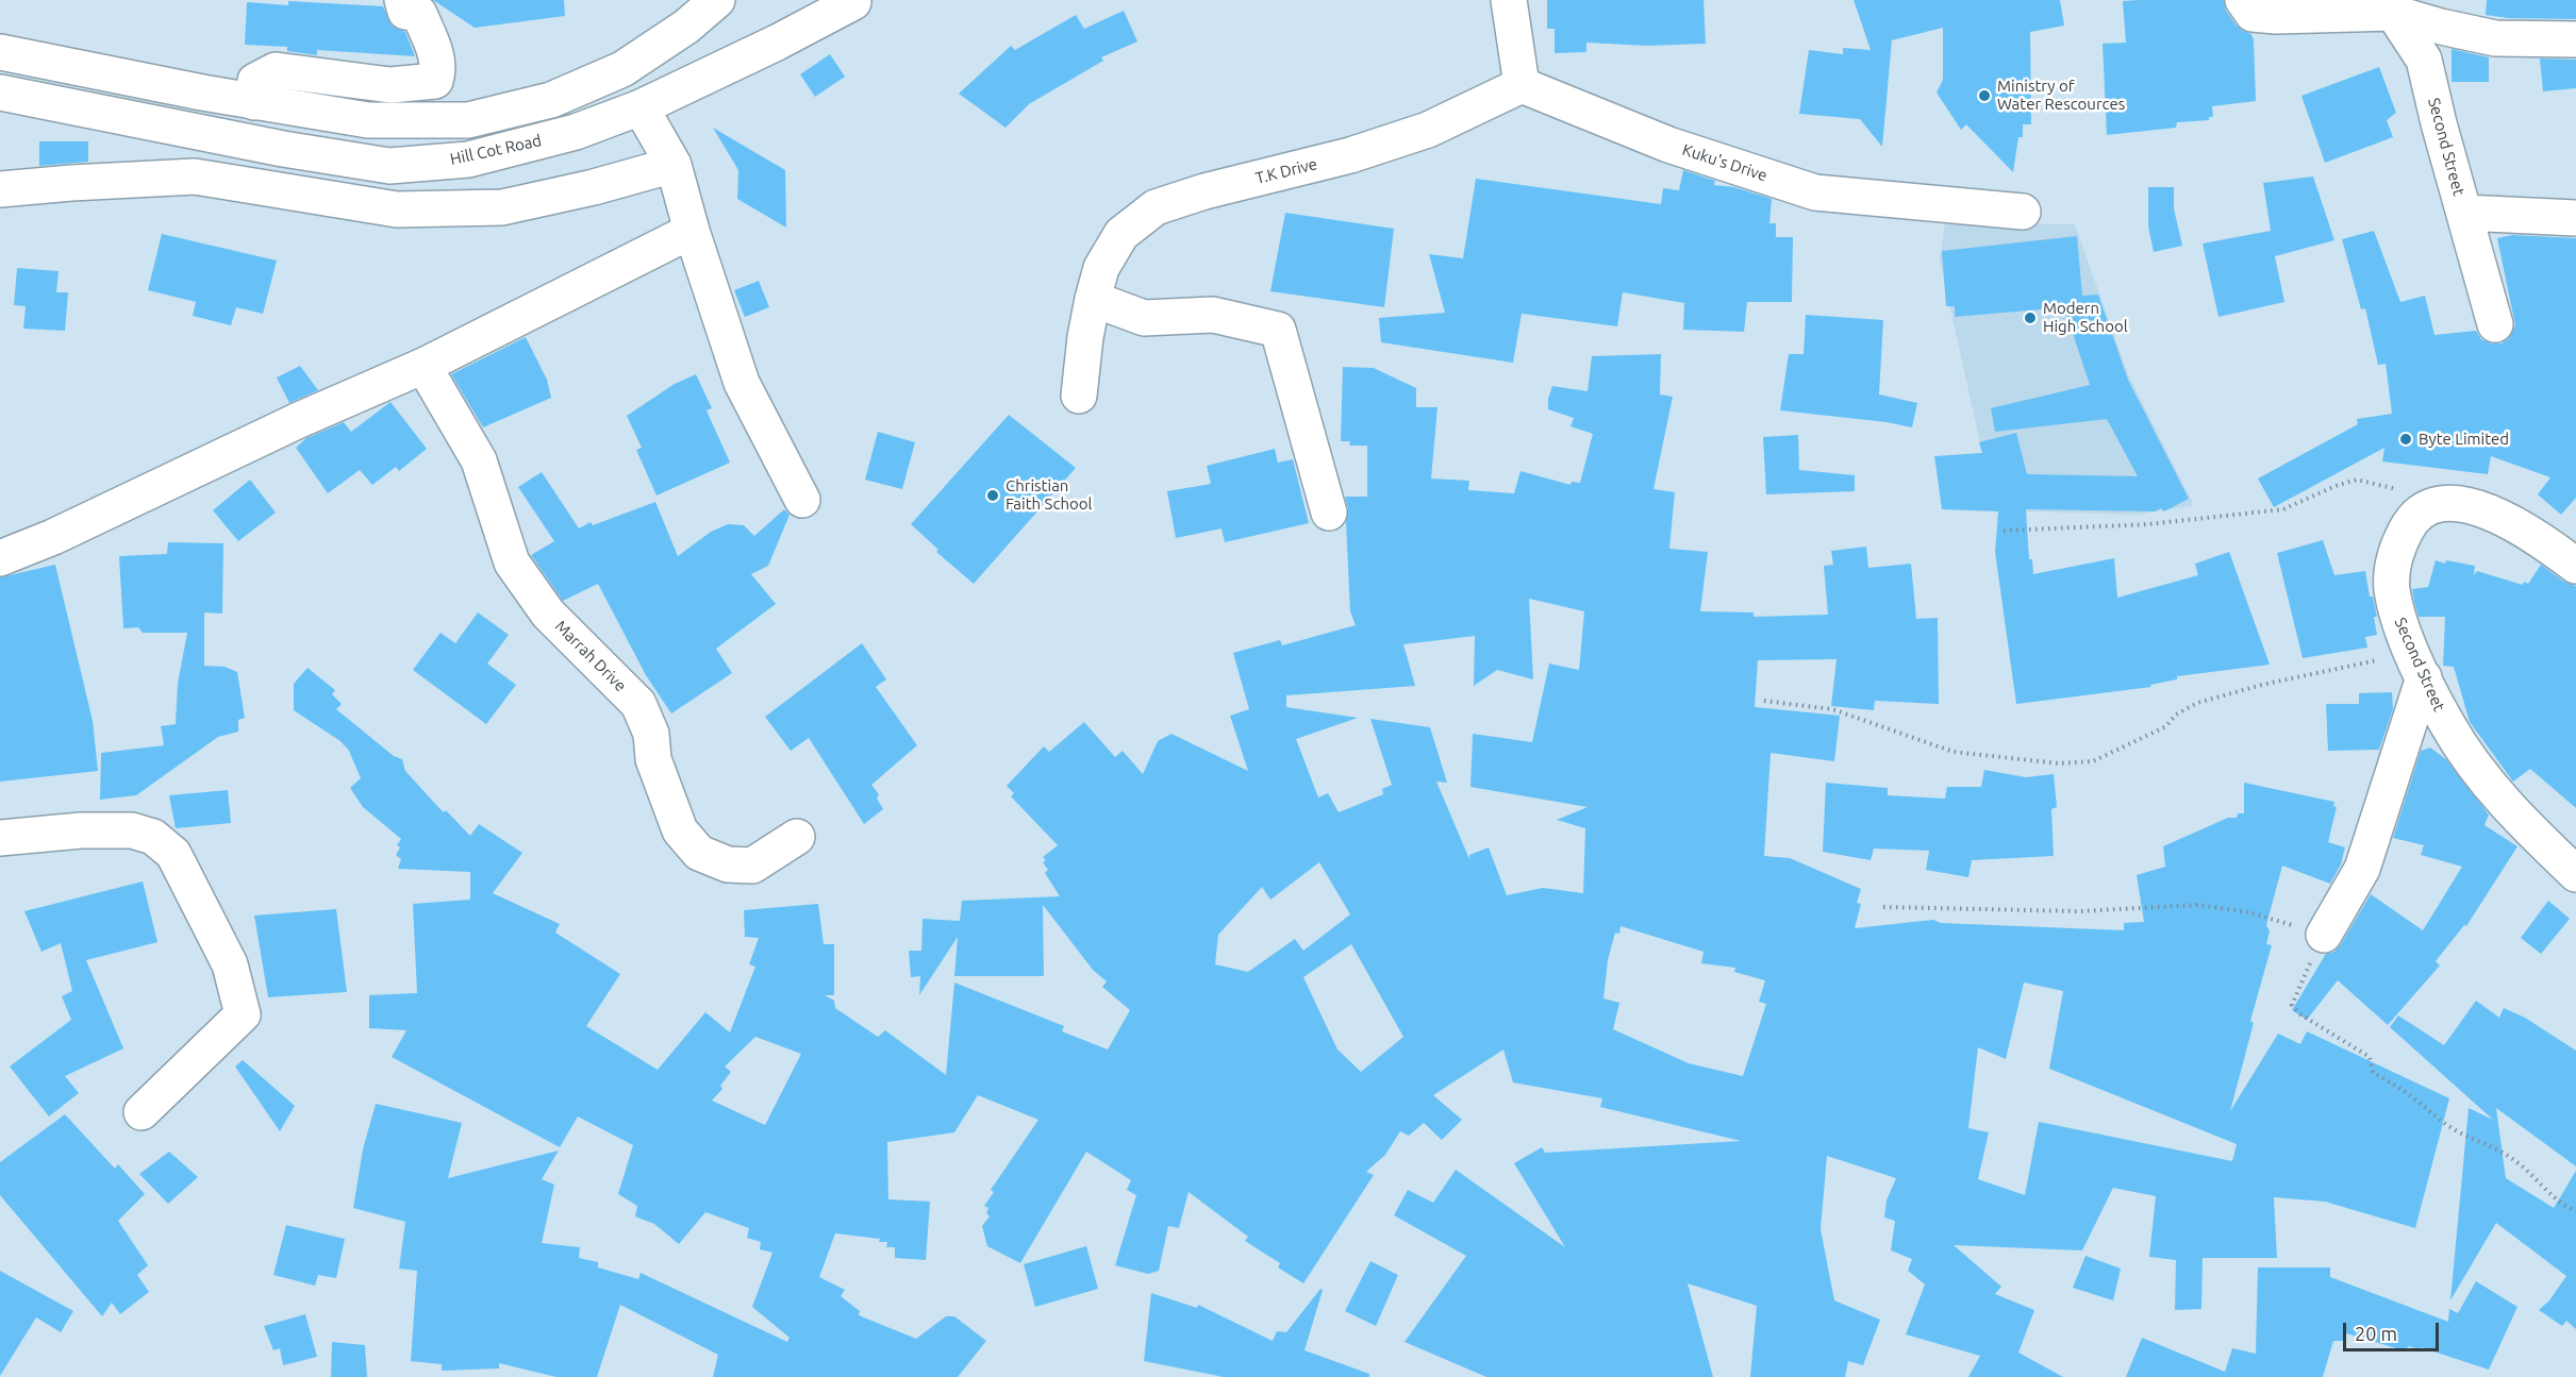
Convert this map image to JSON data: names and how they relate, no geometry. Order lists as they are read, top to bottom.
{
  "streets": {
    "street": [
      "Second Street",
      "Hill Cot Road",
      "Kuku's Drive",
      "T.K Drive",
      "Marrah Drive"
    ]
  },
  "crossings": [
    ["Kuku's Drive", "T.K Drive"]
  ],
  "places": [
    "Ministry of Water Rescources",
    "Modern High School",
    "Byte Limited",
    "Christian Faith School"
  ],
  "scale_bar": "20 m"
}
